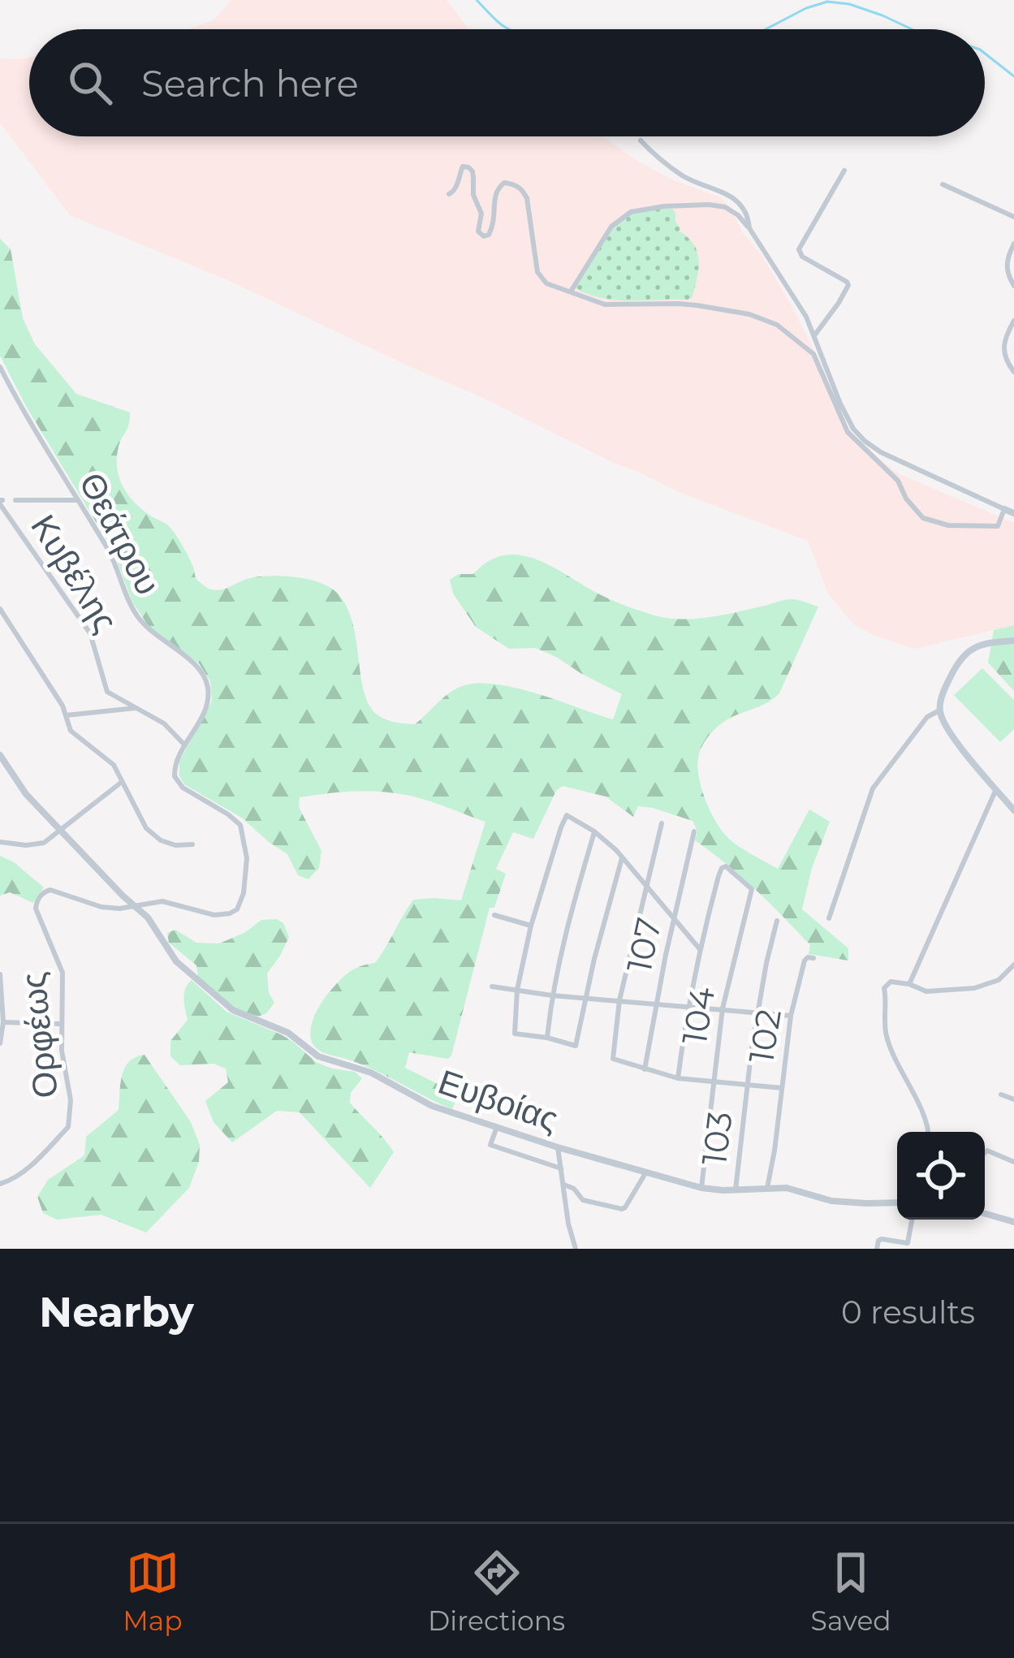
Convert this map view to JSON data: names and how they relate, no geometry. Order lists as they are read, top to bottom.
{
  "streets": {
    "street": [
      "Θεάτρου",
      "Κυβέλης",
      "107",
      "104",
      "Ορφέως",
      "102",
      "Ευβοίας",
      "103"
    ]
  },
  "crossings": [
    ["Θεάτρου", "Κυβέλης"],
    ["Θεάτρου", "Ορφέως"],
    ["Θεάτρου", "Ευβοίας"],
    ["104", "Ευβοίας"],
    ["Ορφέως", "Ευβοίας"],
    ["102", "Ευβοίας"],
    ["Ευβοίας", "103"]
  ],
  "page": {
    "search": "Search here",
    "heading": ["Nearby", "0 results"],
    "nav": ["Map", "Directions", "Saved"]
  }
}
